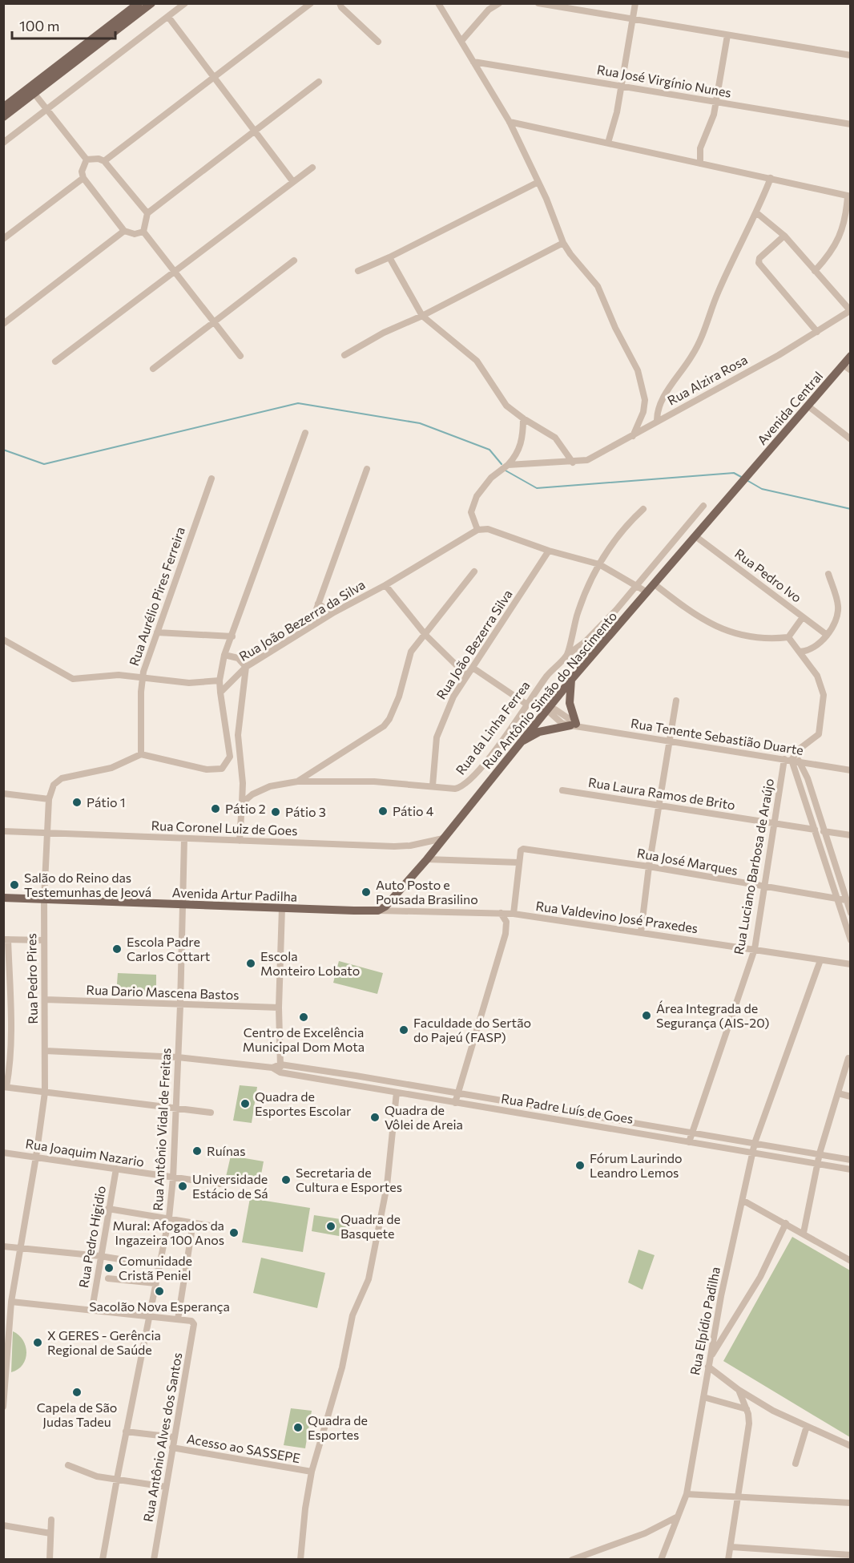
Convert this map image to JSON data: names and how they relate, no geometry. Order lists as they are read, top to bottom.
{
  "streets": {
    "main road": ["Avenida Central", "Rua Antônio Simão do Nascimento", "Avenida Artur Padilha"],
    "street": [
      "Rua José Virgínio Nunes",
      "Rua Alzira Rosa",
      "Rua Pedro Ivo",
      "Rua Aurélio Pires Ferreira",
      "Rua João Bezerra da Silva",
      "Rua João Bezerra Silva",
      "Rua da Linha Ferrea",
      "Rua Tenente Sebastião Duarte",
      "Rua Laura Ramos de Brito",
      "Rua Coronel Luiz de Goes",
      "Rua José Marques",
      "Rua Luciano Barbosa de Araújo",
      "Rua Valdevino José Praxedes",
      "Rua Pedro Pires",
      "Rua Dario Mascena Bastos",
      "Rua Padre Luís de Goes",
      "Rua Antônio Vidal de Freitas",
      "Rua Joaquim Nazario",
      "Rua Pedro Higidio",
      "Rua Elpídio Padilha",
      "Rua Antônio Alves dos Santos",
      "Acesso ao SASSEPE"
    ]
  },
  "crossings": [
    ["Avenida Central", "Rua Antônio Simão do Nascimento"],
    ["Rua Pedro Ivo", "Rua Antônio Simão do Nascimento"],
    ["Rua João Bezerra da Silva", "Rua João Bezerra Silva"],
    ["Rua João Bezerra Silva", "Rua da Linha Ferrea"],
    ["Rua Antônio Simão do Nascimento", "Rua Tenente Sebastião Duarte"],
    ["Rua Antônio Simão do Nascimento", "Rua Coronel Luiz de Goes"],
    ["Rua Antônio Simão do Nascimento", "Avenida Artur Padilha"],
    ["Rua Antônio Simão do Nascimento", "Rua Valdevino José Praxedes"],
    ["Rua Tenente Sebastião Duarte", "Rua Luciano Barbosa de Araújo"],
    ["Rua Laura Ramos de Brito", "Rua Luciano Barbosa de Araújo"],
    ["Rua Coronel Luiz de Goes", "Rua Pedro Pires"],
    ["Rua Coronel Luiz de Goes", "Rua Antônio Vidal de Freitas"],
    ["Rua José Marques", "Rua Luciano Barbosa de Araújo"],
    ["Rua Luciano Barbosa de Araújo", "Rua Valdevino José Praxedes"],
    ["Rua Luciano Barbosa de Araújo", "Rua Padre Luís de Goes"],
    ["Avenida Artur Padilha", "Rua Valdevino José Praxedes"],
    ["Avenida Artur Padilha", "Rua Pedro Pires"],
    ["Avenida Artur Padilha", "Rua Antônio Vidal de Freitas"],
    ["Rua Valdevino José Praxedes", "Rua Elpídio Padilha"],
    ["Rua Pedro Pires", "Rua Dario Mascena Bastos"],
    ["Rua Pedro Pires", "Rua Joaquim Nazario"],
    ["Rua Dario Mascena Bastos", "Rua Antônio Vidal de Freitas"],
    ["Rua Padre Luís de Goes", "Rua Elpídio Padilha"],
    ["Rua Antônio Vidal de Freitas", "Rua Joaquim Nazario"],
    ["Rua Joaquim Nazario", "Rua Pedro Higidio"],
    ["Rua Antônio Alves dos Santos", "Acesso ao SASSEPE"]
  ],
  "places": [
    "Pátio 1",
    "Pátio 2",
    "Pátio 4",
    "Pátio 3",
    "Salão do Reino das Testemunhas de Jeová",
    "Auto Posto e Pousada Brasilino",
    "Escola Padre Carlos Cottart",
    "Escola Monteiro Lobato",
    "Área Integrada de Segurança (AIS-20)",
    "Centro de Excelência Municipal Dom Mota",
    "Faculdade do Sertão do Pajeú (FASP)",
    "Quadra de Esportes Escolar",
    "Quadra de Vôlei de Areia",
    "Ruínas",
    "Fórum Laurindo Leandro Lemos",
    "Secretaria de Cultura e Esportes",
    "Universidade Estácio de Sá",
    "Quadra de Basquete",
    "Mural: Afogados da Ingazeira 100 Anos",
    "Comunidade Cristã Peniel",
    "Sacolão Nova Esperança",
    "X GERES - Gerência Regional de Saúde",
    "Capela de São Judas Tadeu",
    "Quadra de Esportes"
  ],
  "scale_bar": "100 m"
}
